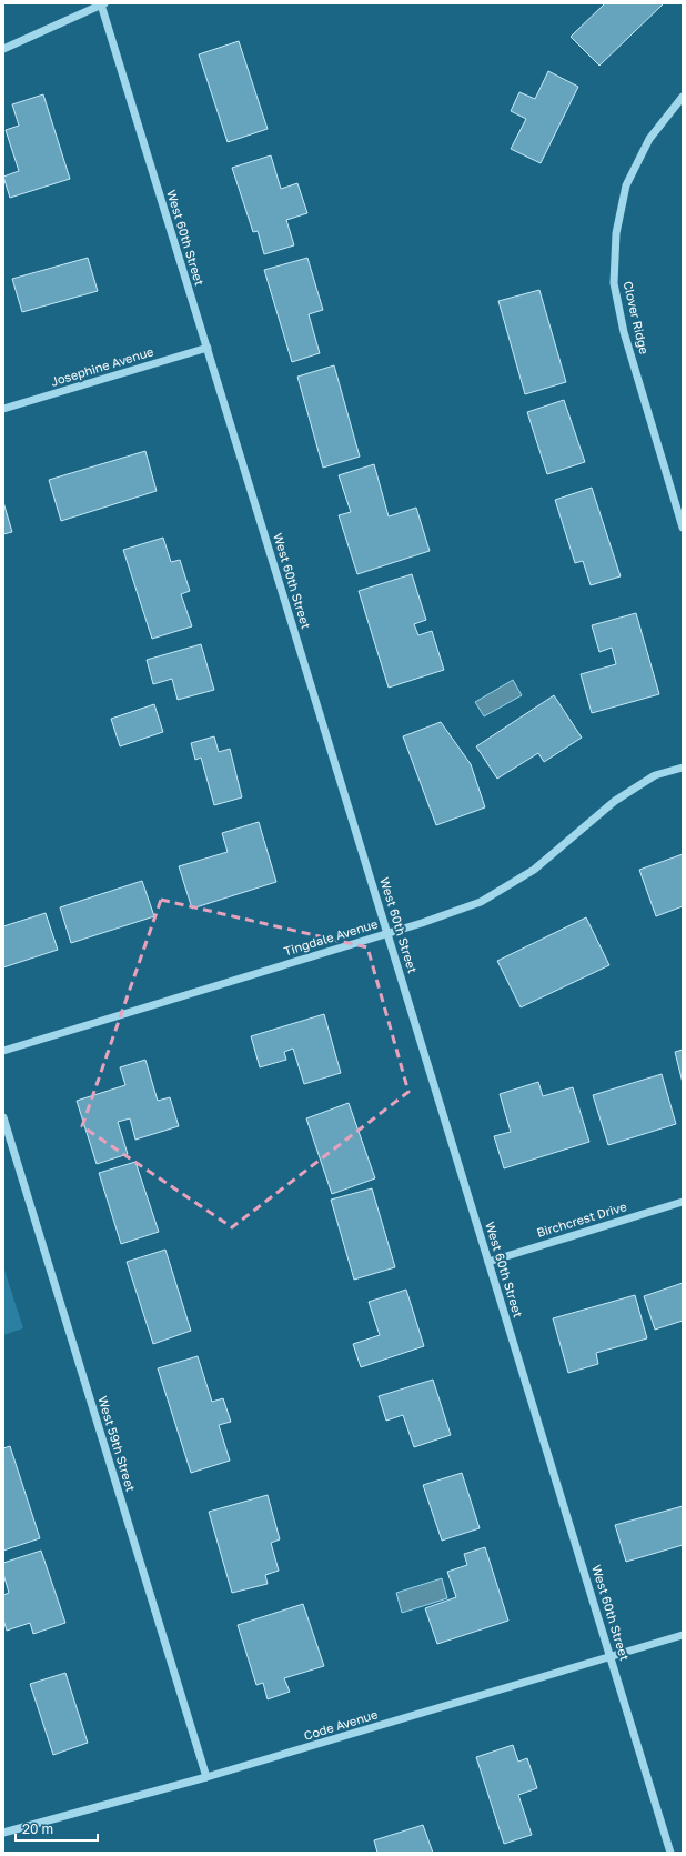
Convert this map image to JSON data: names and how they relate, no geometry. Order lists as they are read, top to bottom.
{
  "streets": {
    "street": [
      "West 60th Street",
      "Clover Ridge",
      "Josephine Avenue",
      "Tingdale Avenue",
      "Birchcrest Drive",
      "West 59th Street",
      "Code Avenue"
    ]
  },
  "crossings": [
    ["West 60th Street", "Josephine Avenue"],
    ["West 60th Street", "Tingdale Avenue"],
    ["West 60th Street", "Birchcrest Drive"],
    ["West 60th Street", "Code Avenue"],
    ["West 59th Street", "Code Avenue"]
  ],
  "scale_bar": "20 m"
}
